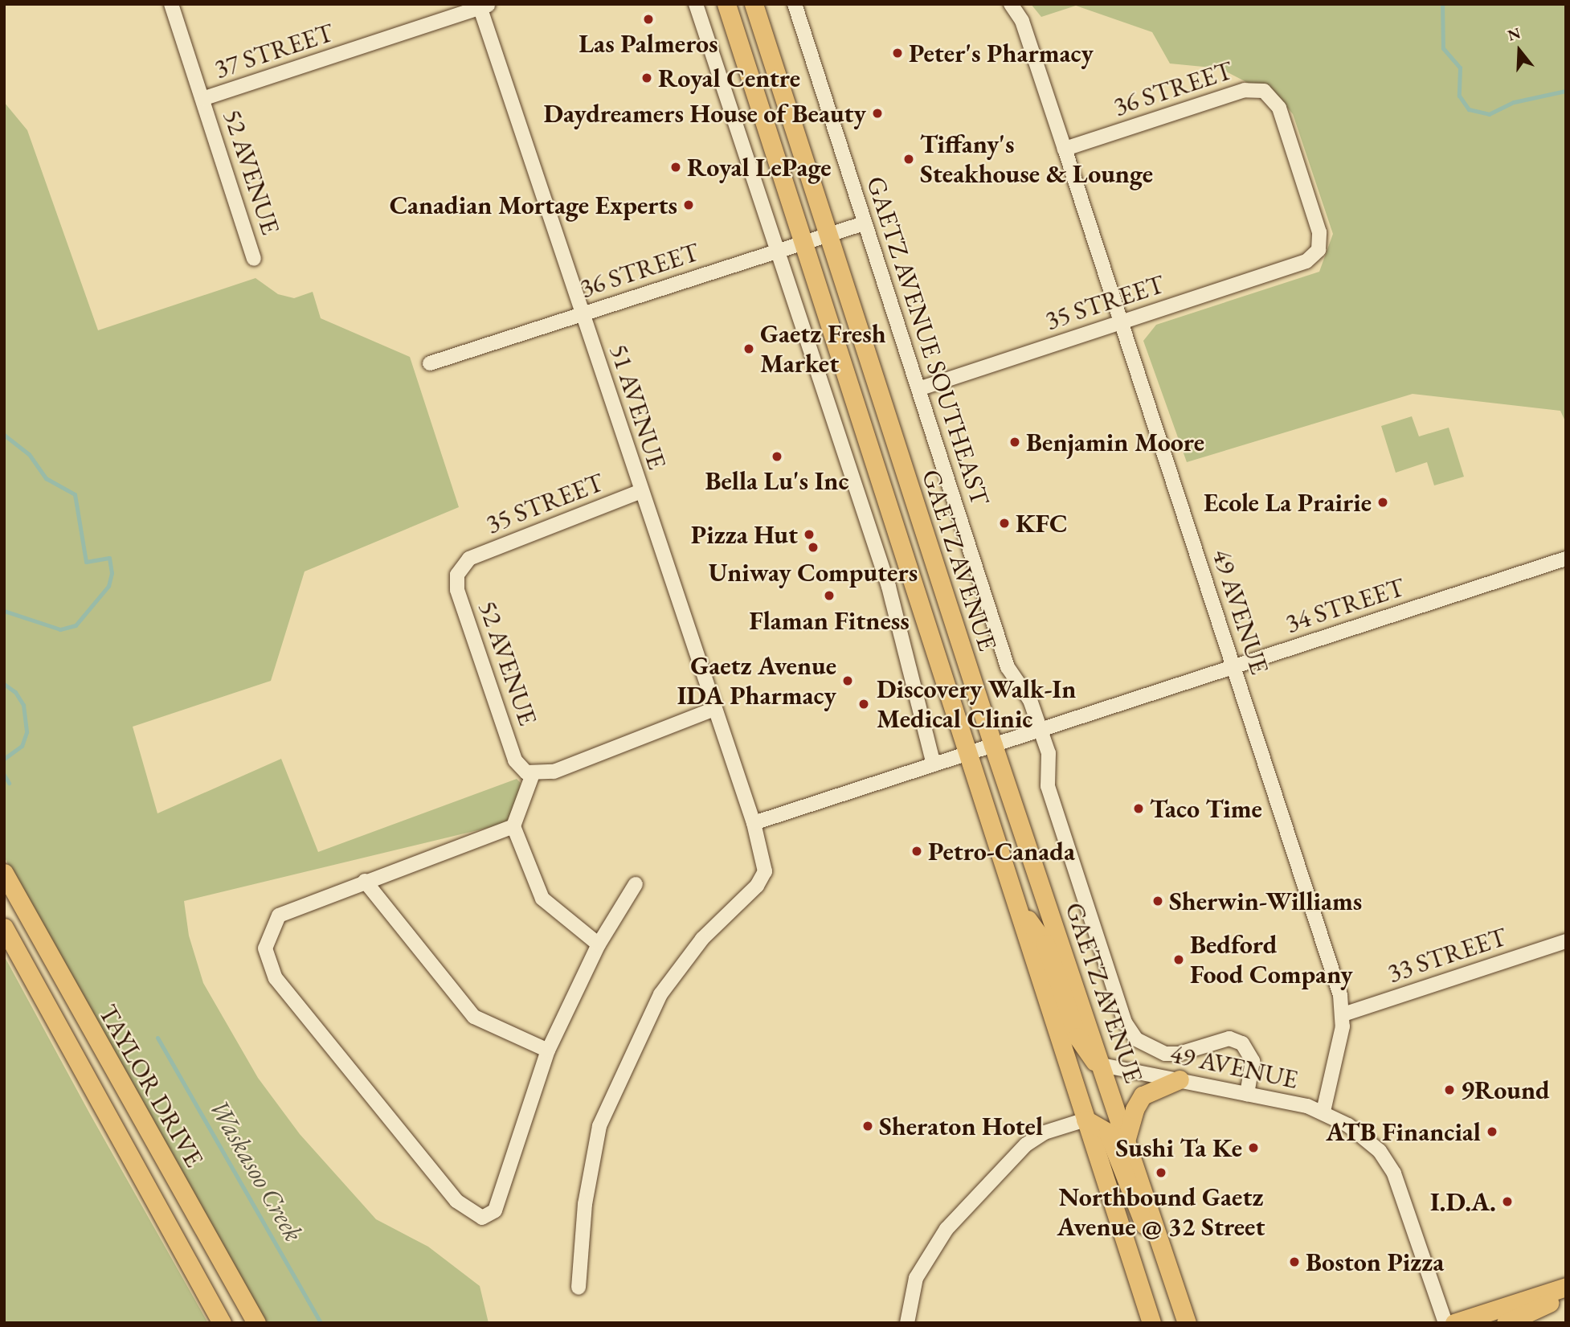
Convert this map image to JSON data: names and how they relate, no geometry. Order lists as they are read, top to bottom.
{
  "streets": {
    "main road": ["GAETZ AVENUE", "TAYLOR DRIVE"],
    "street": [
      "37 STREET",
      "36 STREET",
      "52 AVENUE",
      "35 STREET",
      "GAETZ AVENUE SOUTHEAST",
      "51 AVENUE",
      "34 STREET",
      "49 AVENUE",
      "33 STREET"
    ]
  },
  "crossings": [
    ["37 STREET", "52 AVENUE"],
    ["37 STREET", "51 AVENUE"],
    ["36 STREET", "35 STREET"],
    ["36 STREET", "GAETZ AVENUE SOUTHEAST"],
    ["36 STREET", "51 AVENUE"],
    ["36 STREET", "GAETZ AVENUE"],
    ["36 STREET", "49 AVENUE"],
    ["52 AVENUE", "35 STREET"],
    ["35 STREET", "GAETZ AVENUE SOUTHEAST"],
    ["35 STREET", "51 AVENUE"],
    ["35 STREET", "49 AVENUE"],
    ["GAETZ AVENUE SOUTHEAST", "34 STREET"],
    ["GAETZ AVENUE SOUTHEAST", "49 AVENUE"],
    ["51 AVENUE", "34 STREET"],
    ["GAETZ AVENUE", "34 STREET"],
    ["GAETZ AVENUE", "49 AVENUE"],
    ["34 STREET", "49 AVENUE"],
    ["49 AVENUE", "33 STREET"]
  ],
  "water": ["Waskasoo Creek"],
  "places": [
    "Las Palmeros",
    "Peter's Pharmacy",
    "Royal Centre",
    "Daydreamers House of Beauty",
    "Tiffany's Steakhouse & Lounge",
    "Royal LePage",
    "Canadian Mortage Experts",
    "Gaetz Fresh Market",
    "Benjamin Moore",
    "Bella Lu's Inc",
    "Ecole La Prairie",
    "KFC",
    "Pizza Hut",
    "Uniway Computers",
    "Flaman Fitness",
    "Gaetz Avenue IDA Pharmacy",
    "Discovery Walk-In Medical Clinic",
    "Taco Time",
    "Petro-Canada",
    "Sherwin-Williams",
    "Bedford Food Company",
    "9Round",
    "Sheraton Hotel",
    "ATB Financial",
    "Sushi Ta Ke",
    "Northbound Gaetz Avenue @ 32 Street",
    "I.D.A.",
    "Boston Pizza"
  ],
  "north": "top"
}
